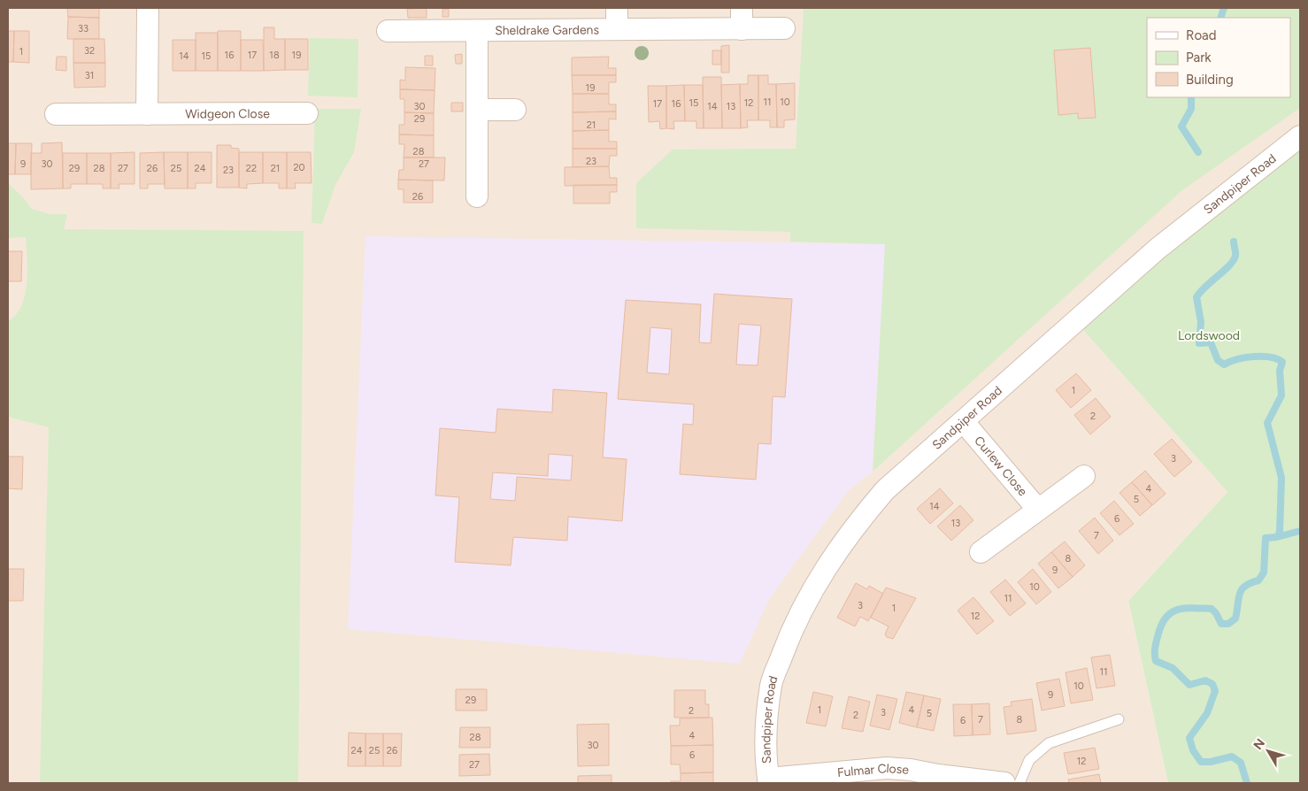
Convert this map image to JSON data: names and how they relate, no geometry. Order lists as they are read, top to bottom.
{
  "streets": {
    "street": [
      "Sheldrake Gardens",
      "Widgeon Close",
      "Sandpiper Road",
      "Curlew Close",
      "Fulmar Close"
    ]
  },
  "crossings": [
    ["Sandpiper Road", "Curlew Close"],
    ["Sandpiper Road", "Fulmar Close"]
  ],
  "parks": ["Lordswood"],
  "house_numbers": [
    "33",
    "32",
    "1",
    "16",
    "17",
    "18",
    "19",
    "14",
    "15",
    "31",
    "19",
    "11",
    "10",
    "15",
    "12",
    "17",
    "16",
    "30",
    "14",
    "13",
    "29",
    "21",
    "28",
    "23",
    "9",
    "30",
    "27",
    "20",
    "29",
    "28",
    "27",
    "26",
    "25",
    "24",
    "22",
    "21",
    "23",
    "26",
    "1",
    "2",
    "3",
    "4",
    "5",
    "14",
    "6",
    "13",
    "7",
    "8",
    "9",
    "10",
    "11",
    "3",
    "1",
    "12",
    "11",
    "10",
    "9",
    "29",
    "1",
    "4",
    "2",
    "3",
    "5",
    "2",
    "7",
    "8",
    "6",
    "4",
    "28",
    "30",
    "24",
    "25",
    "26",
    "6",
    "12",
    "27"
  ],
  "legend": ["Road", "Park", "Building"],
  "north": "top left"
}
